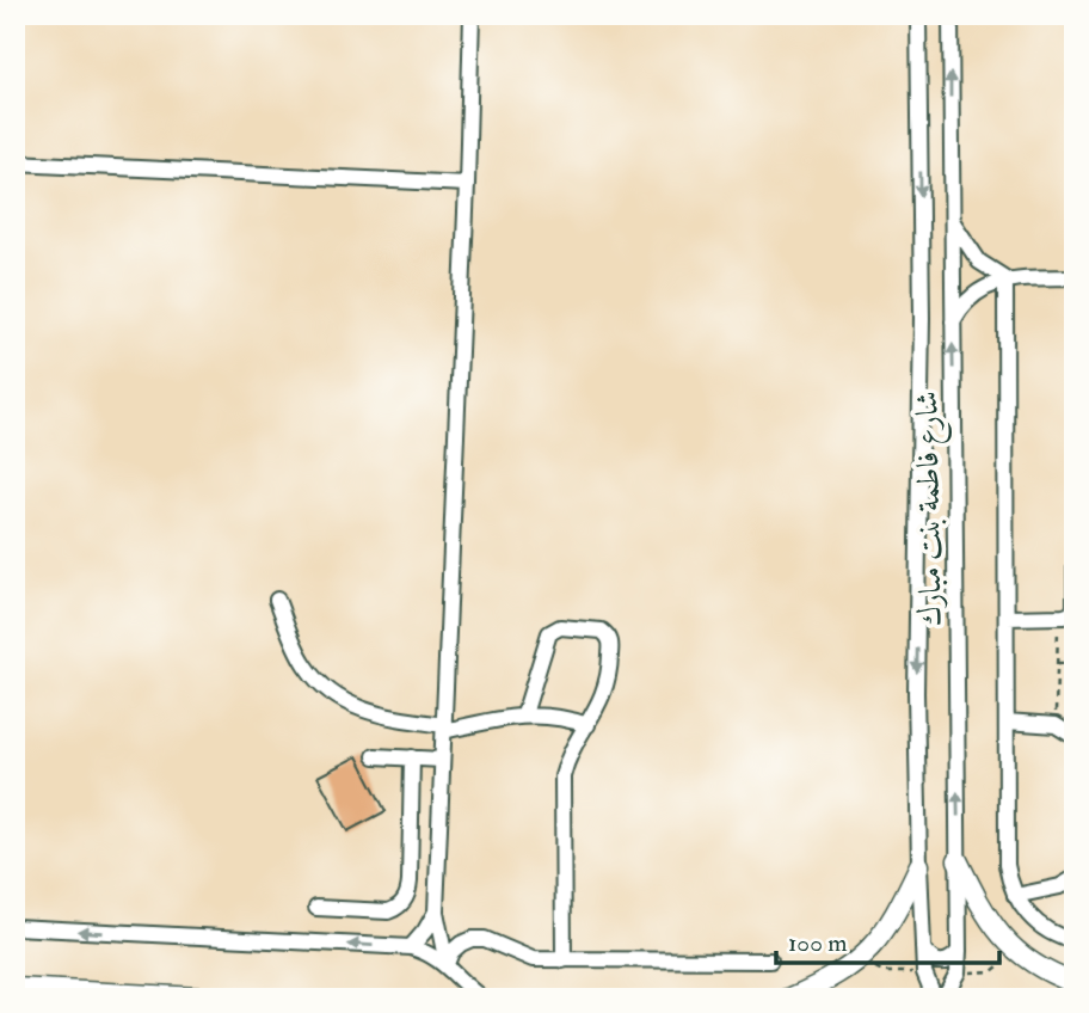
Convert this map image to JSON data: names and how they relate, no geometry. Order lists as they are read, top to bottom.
{
  "streets": {
    "street": ["شارع فاطمة بنت مبارك"]
  },
  "scale_bar": "100 m"
}
